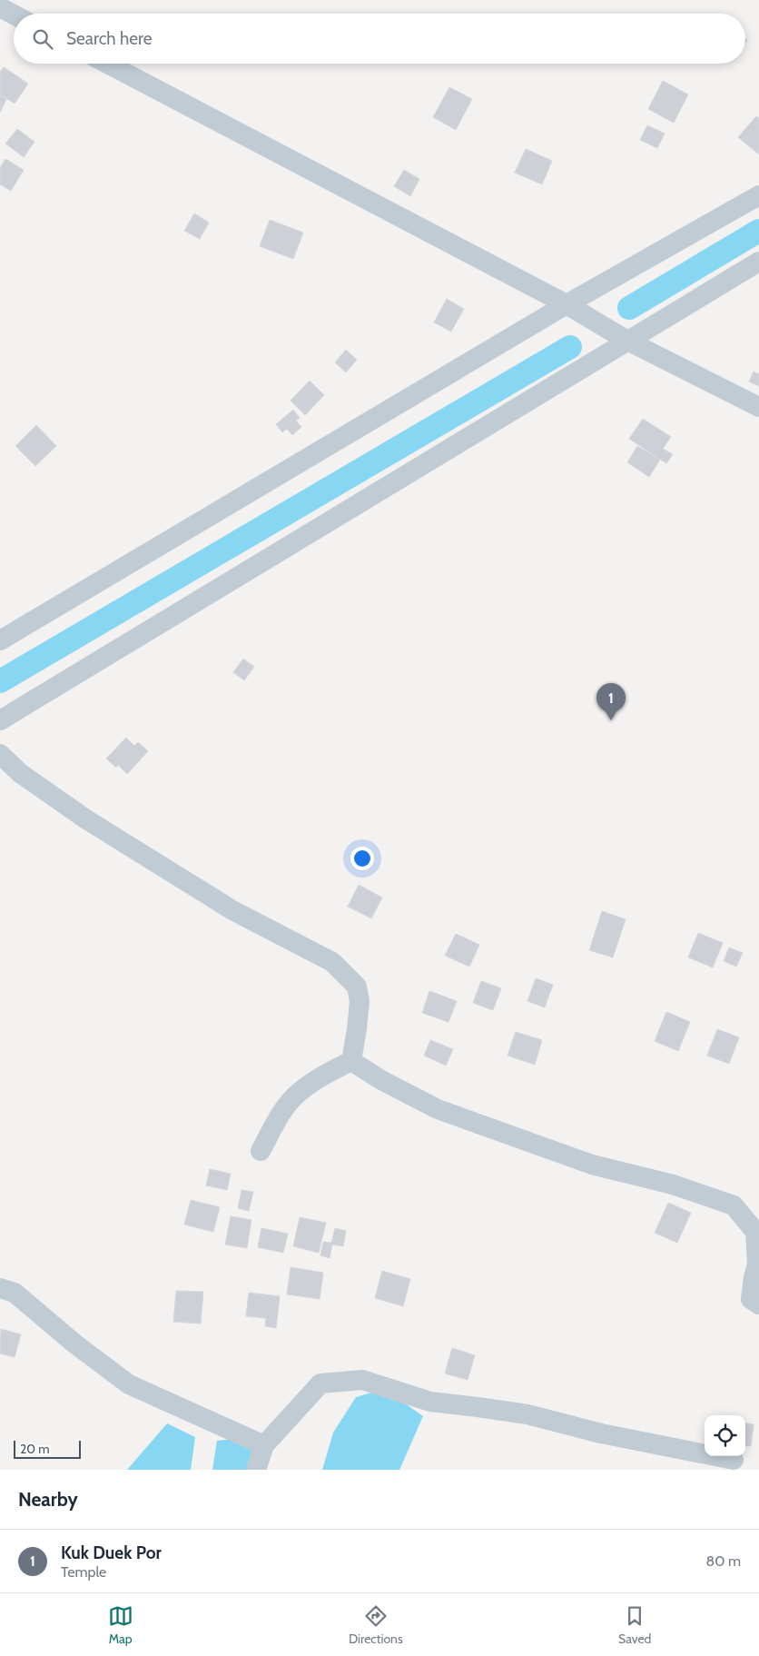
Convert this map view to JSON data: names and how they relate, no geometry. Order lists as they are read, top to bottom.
{
  "scale_bar": "20 m",
  "page": {
    "search": "Search here",
    "pins": "1",
    "scale": "20 m",
    "heading": "Nearby",
    "list": [
      {
        "mark": "1",
        "name": "Kuk Duek Por",
        "note": "Temple",
        "value": "80 m"
      }
    ],
    "nav": ["Map", "Directions", "Saved"]
  }
}
